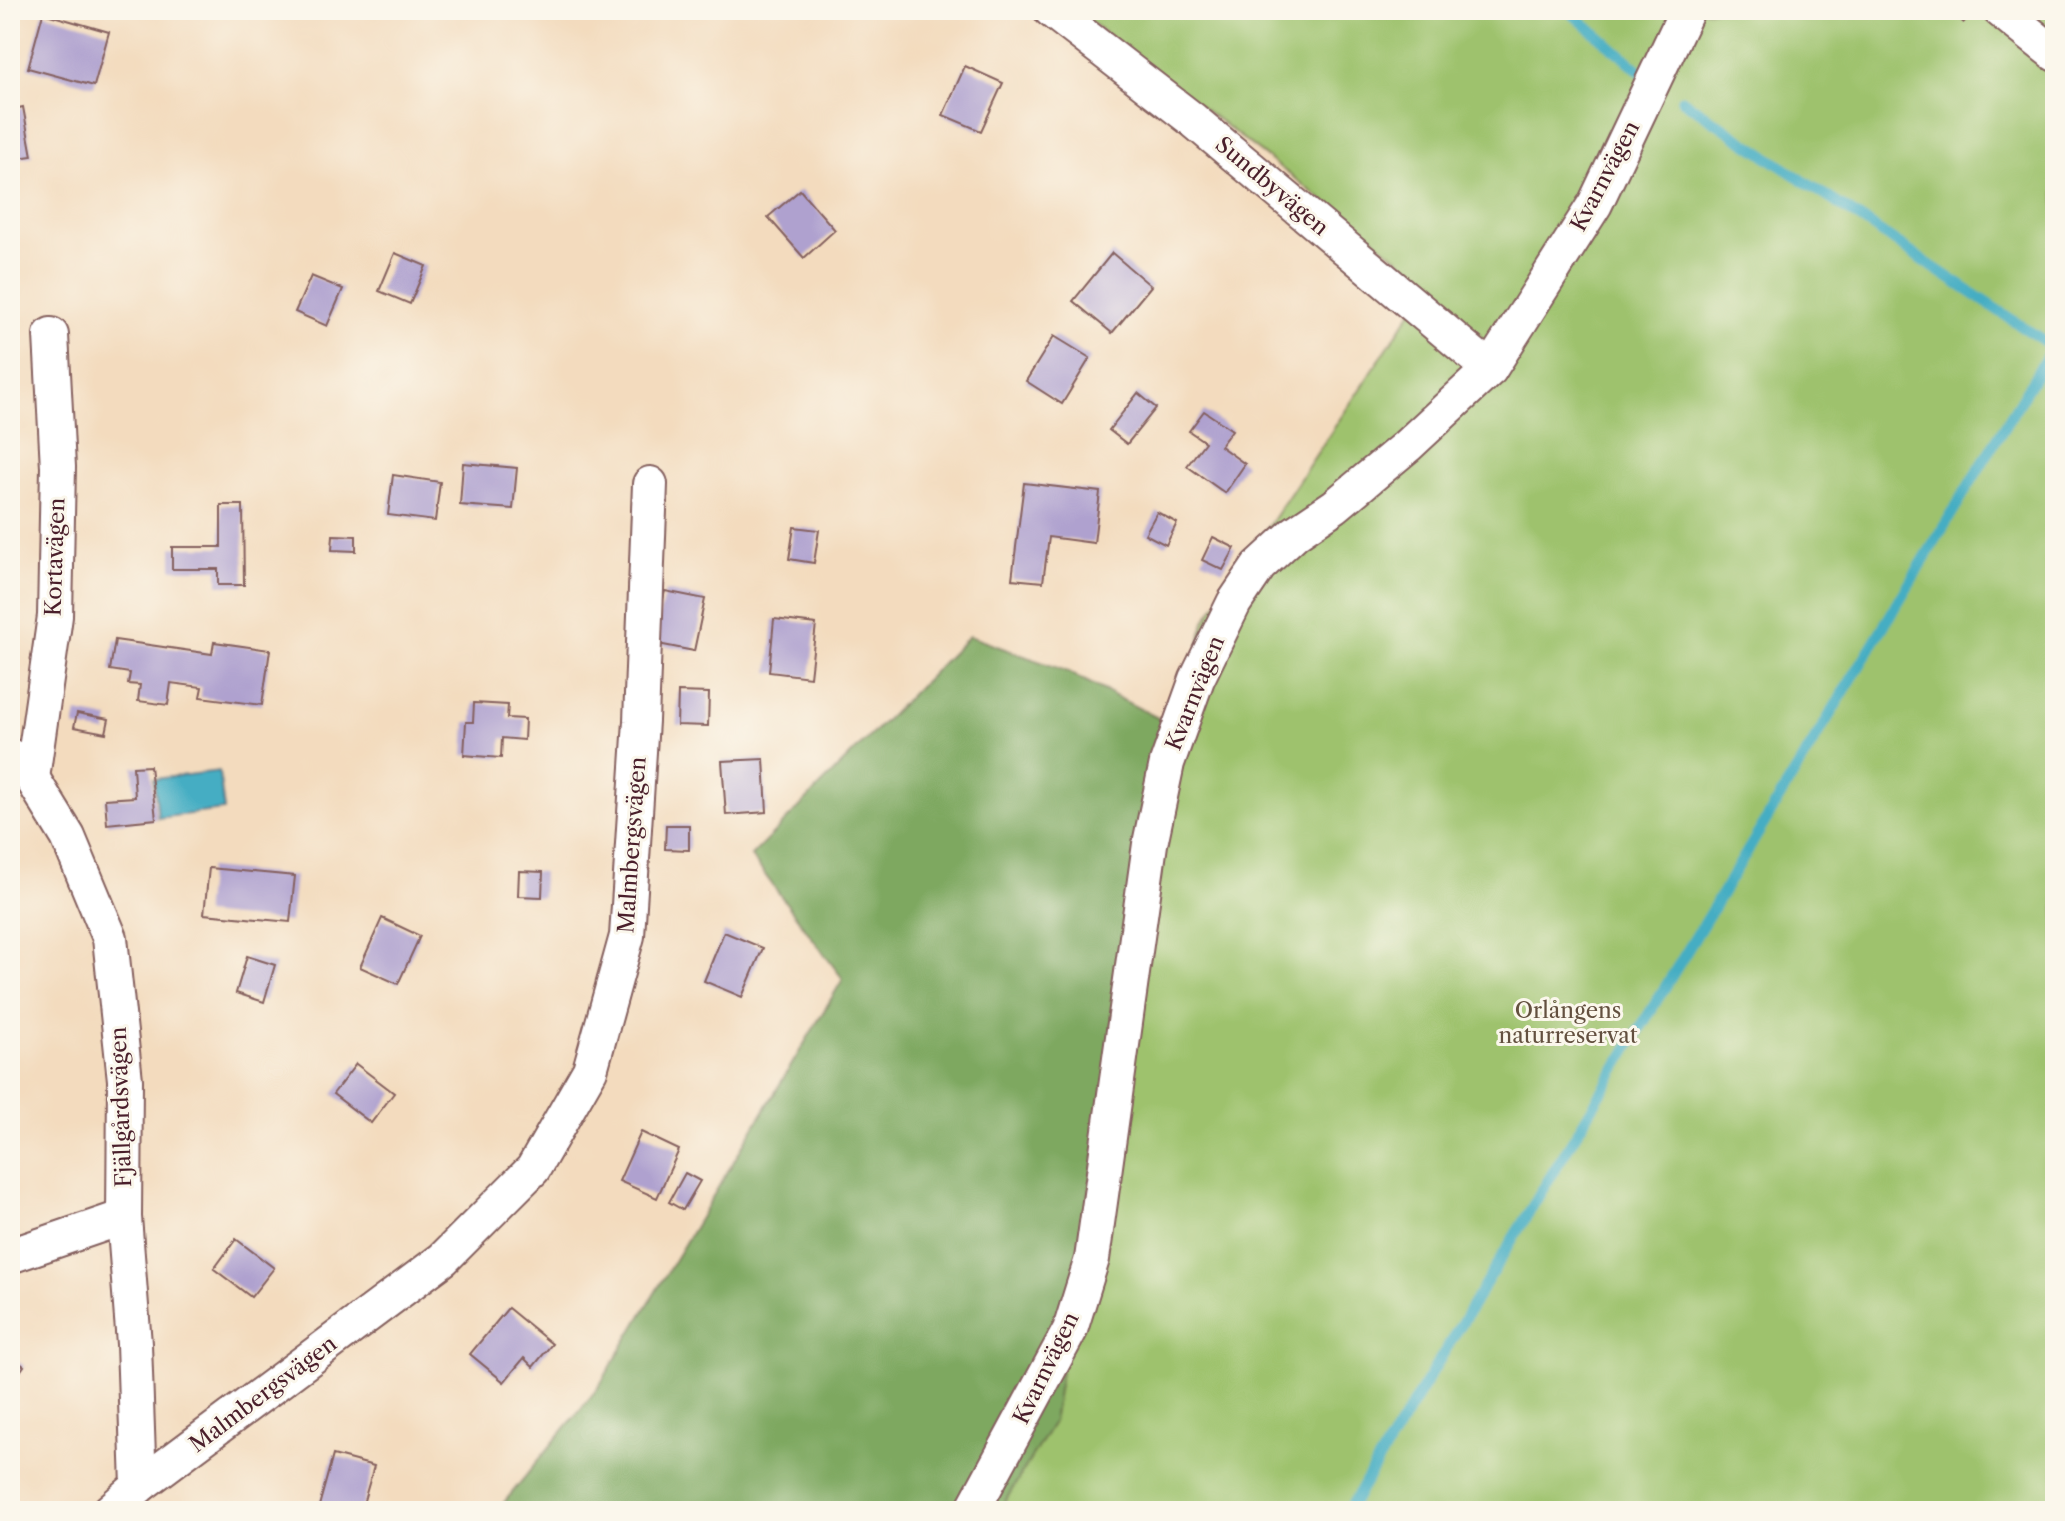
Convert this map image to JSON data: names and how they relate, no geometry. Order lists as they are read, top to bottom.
{
  "streets": {
    "street": [
      "Kvarnvägen",
      "Sundbyvägen",
      "Kortavägen",
      "Malmbergsvägen",
      "Fjällgårdsvägen"
    ]
  },
  "crossings": [
    ["Kvarnvägen", "Sundbyvägen"],
    ["Kortavägen", "Fjällgårdsvägen"],
    ["Malmbergsvägen", "Fjällgårdsvägen"]
  ],
  "parks": ["Orlångens naturreservat"]
}
